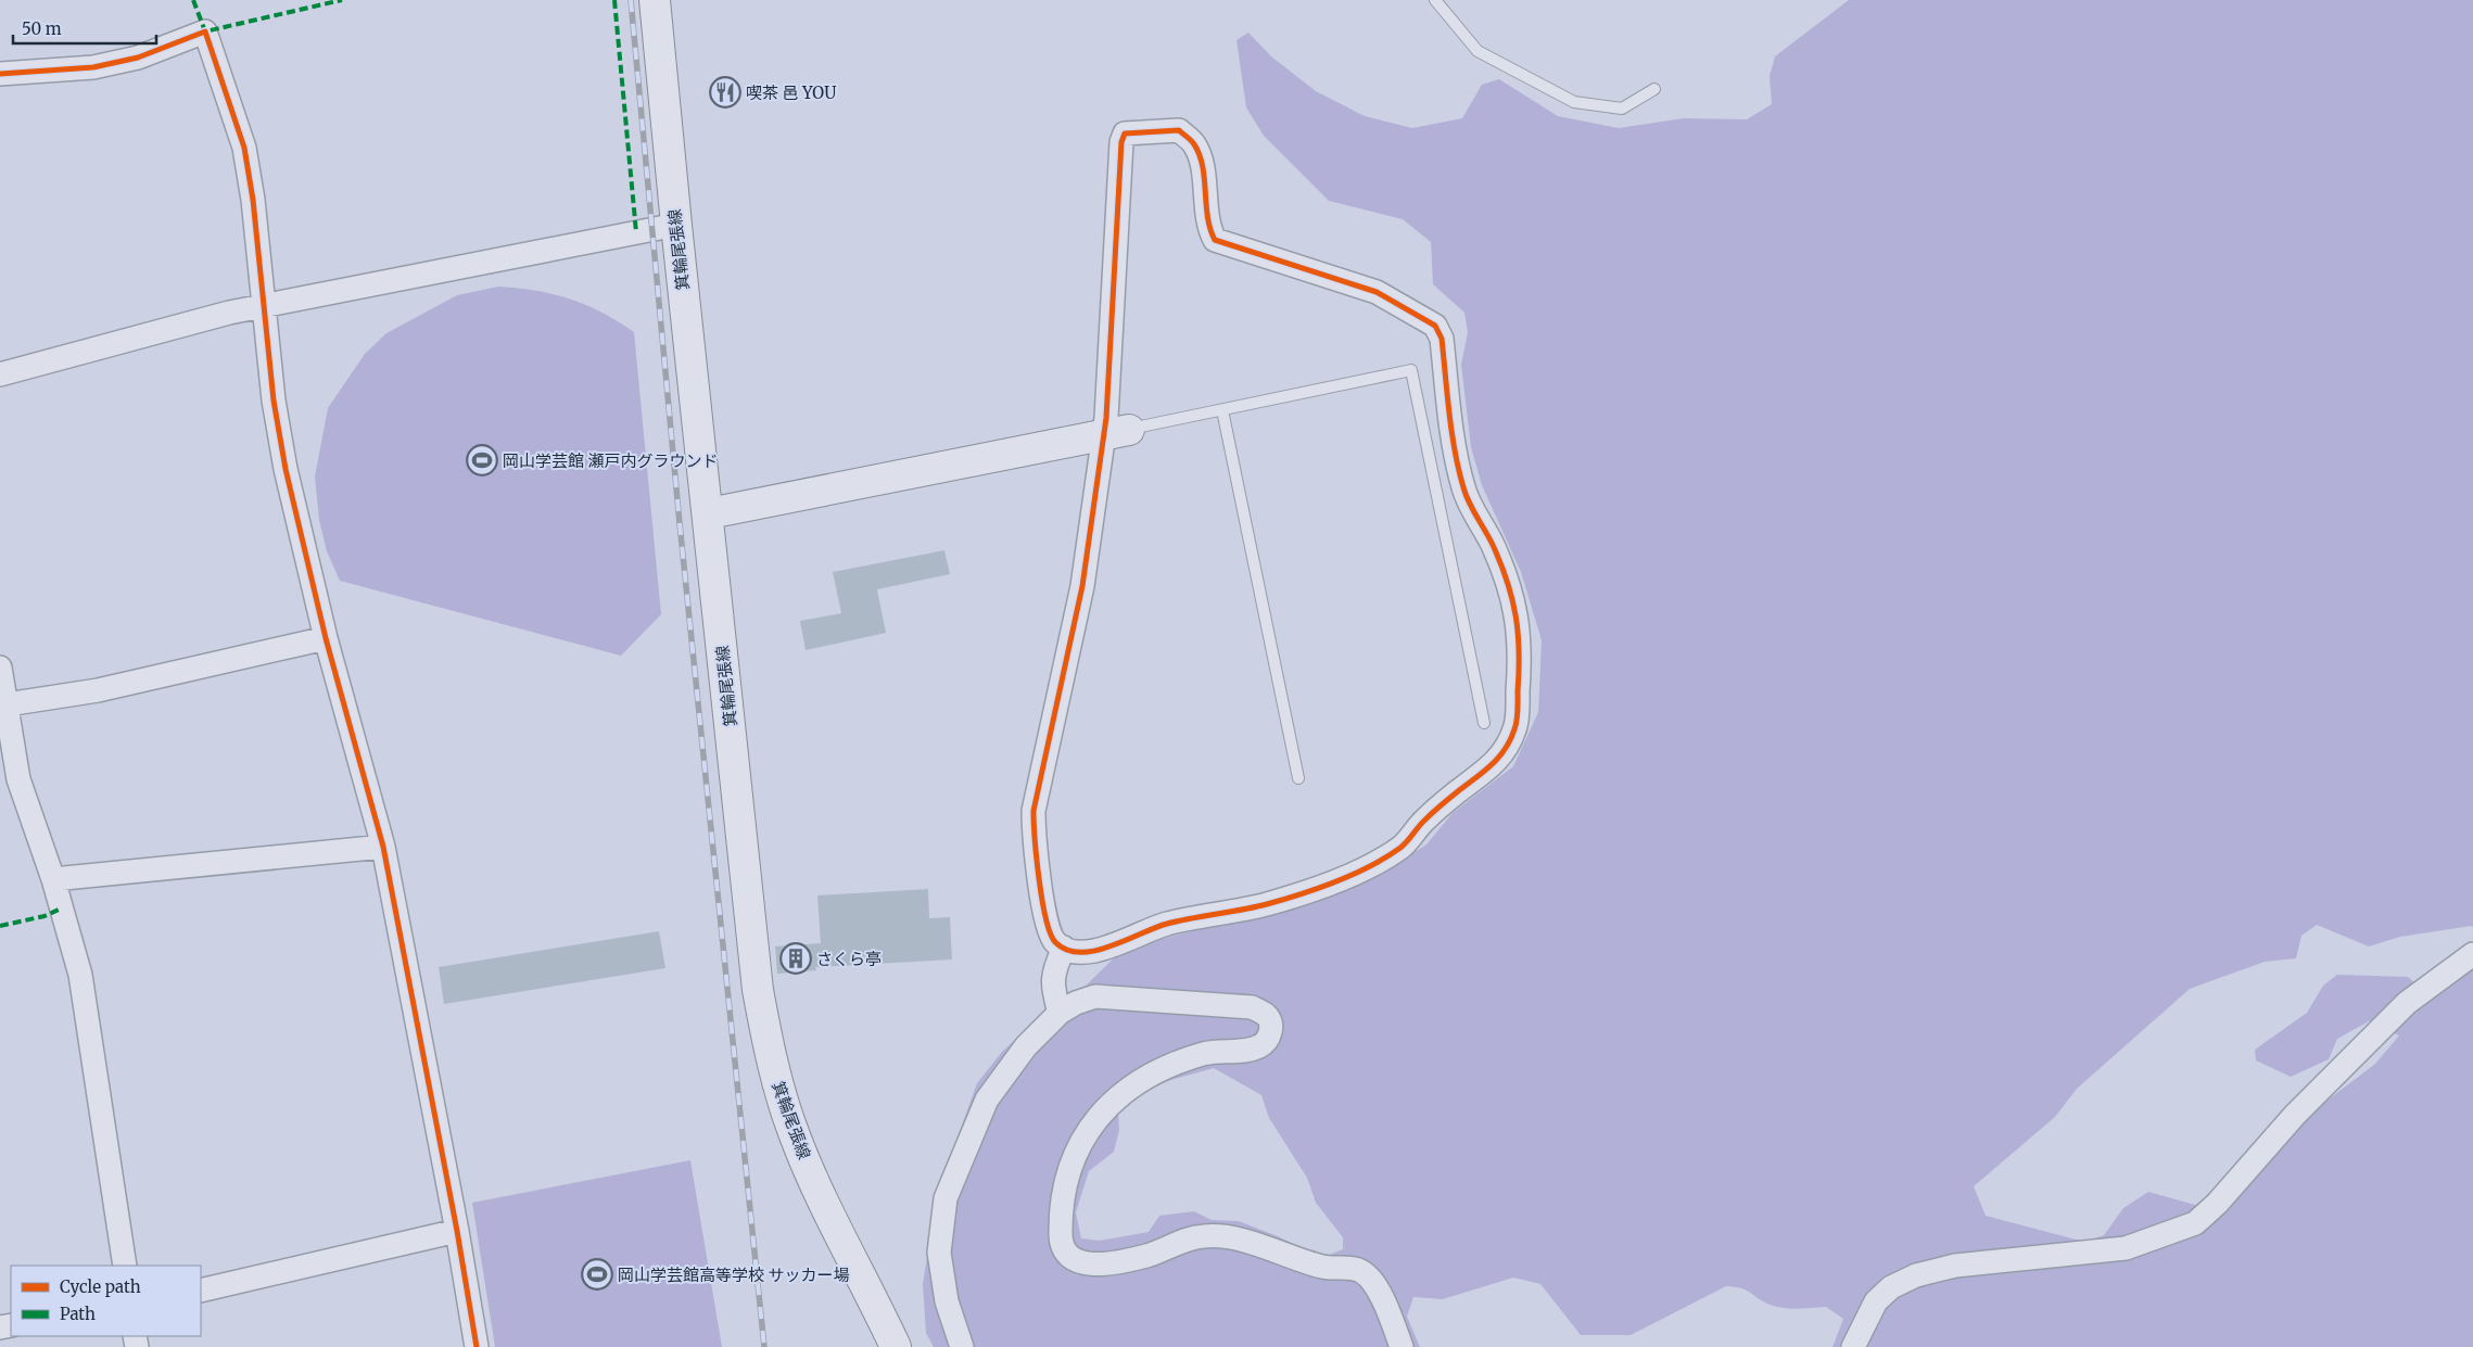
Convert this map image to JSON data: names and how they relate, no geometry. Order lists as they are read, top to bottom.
{
  "streets": {
    "main road": ["箕輪尾張線"]
  },
  "places": {
    "restaurant": ["喫茶 邑 YOU"],
    "sports": ["岡山学芸館 瀬戸内グラウンド", "岡山学芸館高等学校 サッカー場"],
    "building": ["さくら亭"]
  },
  "legend": ["Cycle path", "Path"],
  "scale_bar": "50 m"
}
